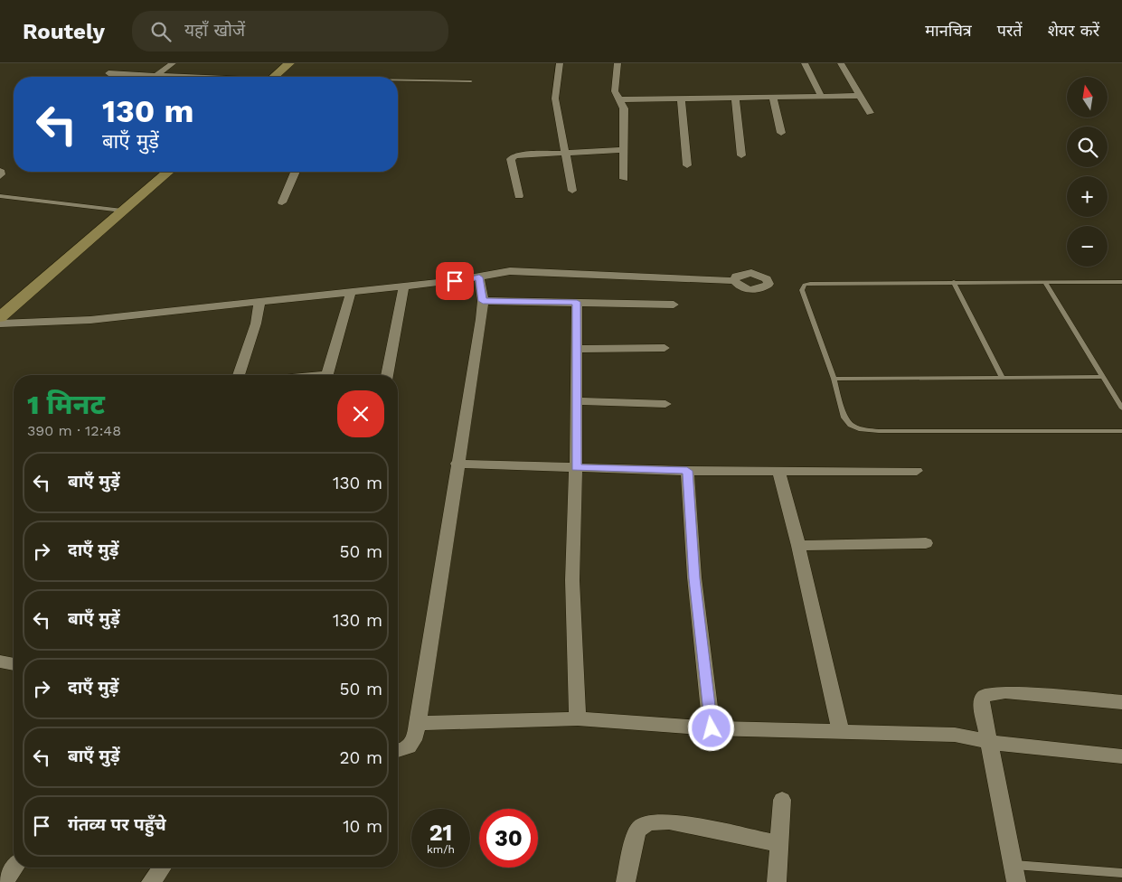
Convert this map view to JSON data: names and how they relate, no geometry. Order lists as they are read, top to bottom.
{
  "north": "top",
  "page": {
    "header": "Routely",
    "search": "यहाँ खोजें",
    "nav": ["मानचित्र", "परतें", "शेयर करें"],
    "map_buttons": ["+", "−"],
    "turn": ["130 m", "बाएँ मुड़ें"],
    "heading": ["1 मिनट", "390 m · 12:48"],
    "list": [
      {
        "name": "बाएँ मुड़ें",
        "value": "130 m"
      },
      {
        "name": "दाएँ मुड़ें",
        "value": "50 m"
      },
      {
        "name": "बाएँ मुड़ें",
        "value": "130 m"
      },
      {
        "name": "दाएँ मुड़ें",
        "value": "50 m"
      },
      {
        "name": "बाएँ मुड़ें",
        "value": "20 m"
      },
      {
        "name": "गंतव्य पर पहुँचे",
        "value": "10 m"
      }
    ],
    "speed": "21 km/h",
    "limit": "30"
  }
}
